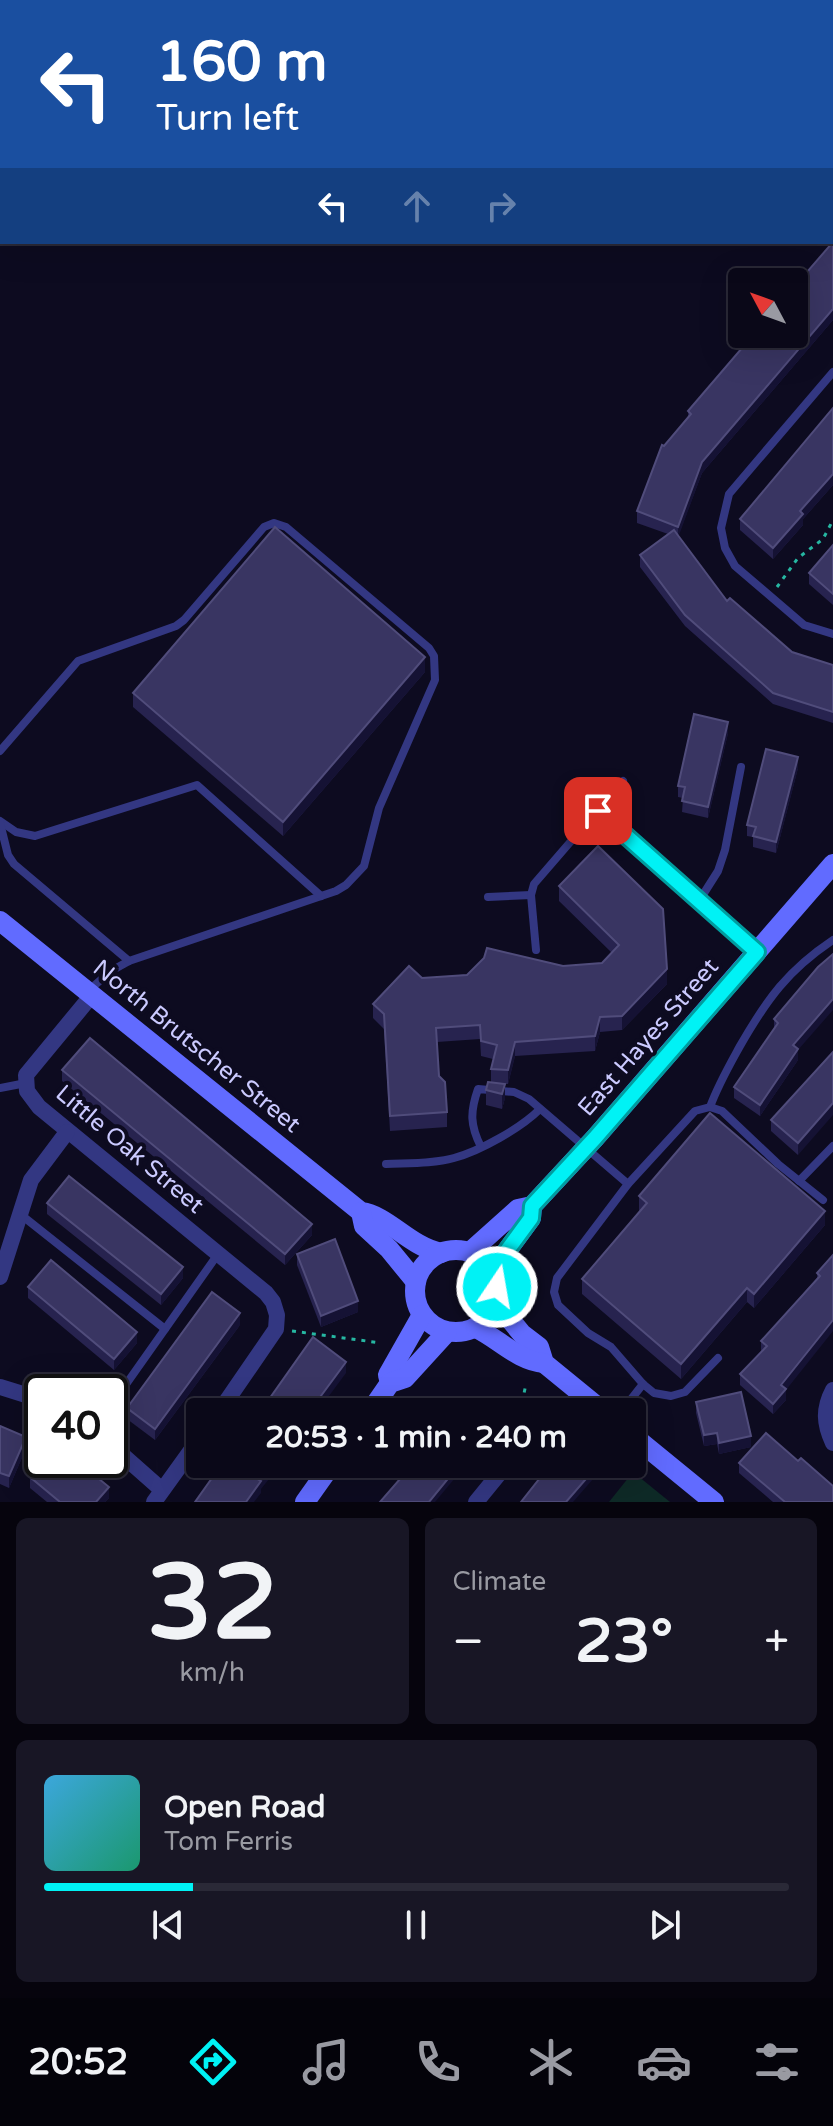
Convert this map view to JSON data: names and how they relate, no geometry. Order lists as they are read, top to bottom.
{
  "streets": {
    "street": ["East Hayes Street", "North Brutscher Street", "Little Oak Street"]
  },
  "crossings": [
    ["East Hayes Street", "North Brutscher Street"],
    ["North Brutscher Street", "Little Oak Street"]
  ],
  "north": "top left",
  "page": {
    "turn": ["160 m", "Turn left"],
    "limit": "40",
    "trip": "20:53 · 1 min · 240 m",
    "tile": [
      ["32", "km/h"],
      "Climate"
    ],
    "heat": ["−", "23°", "+"],
    "song": ["Open Road", "Tom Ferris"],
    "tabs": "20:52"
  }
}
